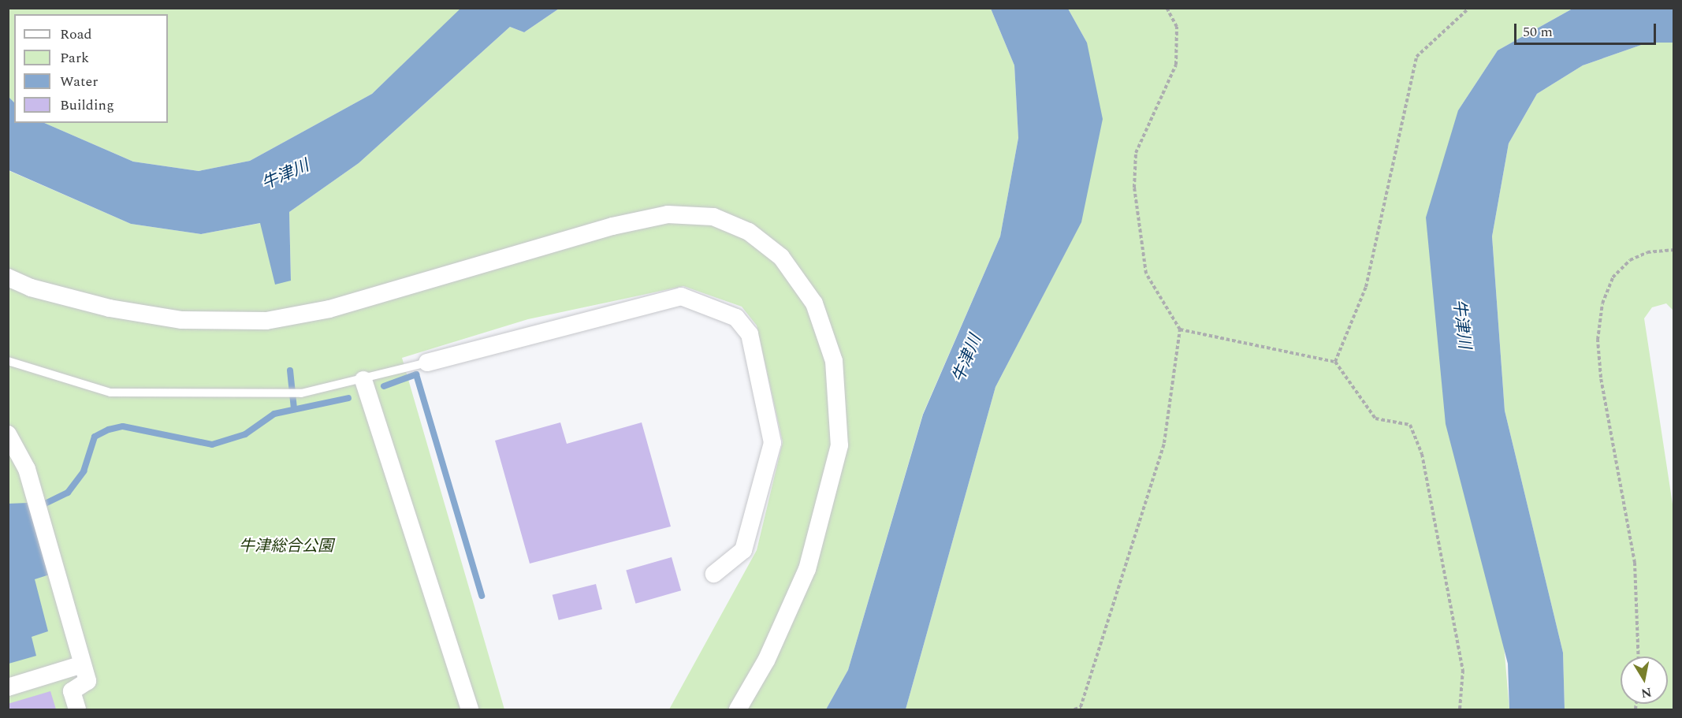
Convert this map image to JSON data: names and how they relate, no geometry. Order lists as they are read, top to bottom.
{
  "water": ["牛津川"],
  "parks": ["牛津総合公園"],
  "legend": [
    "Road",
    "Park",
    "Water",
    "Building"
  ],
  "scale_bar": "50 m",
  "north": "bottom"
}
